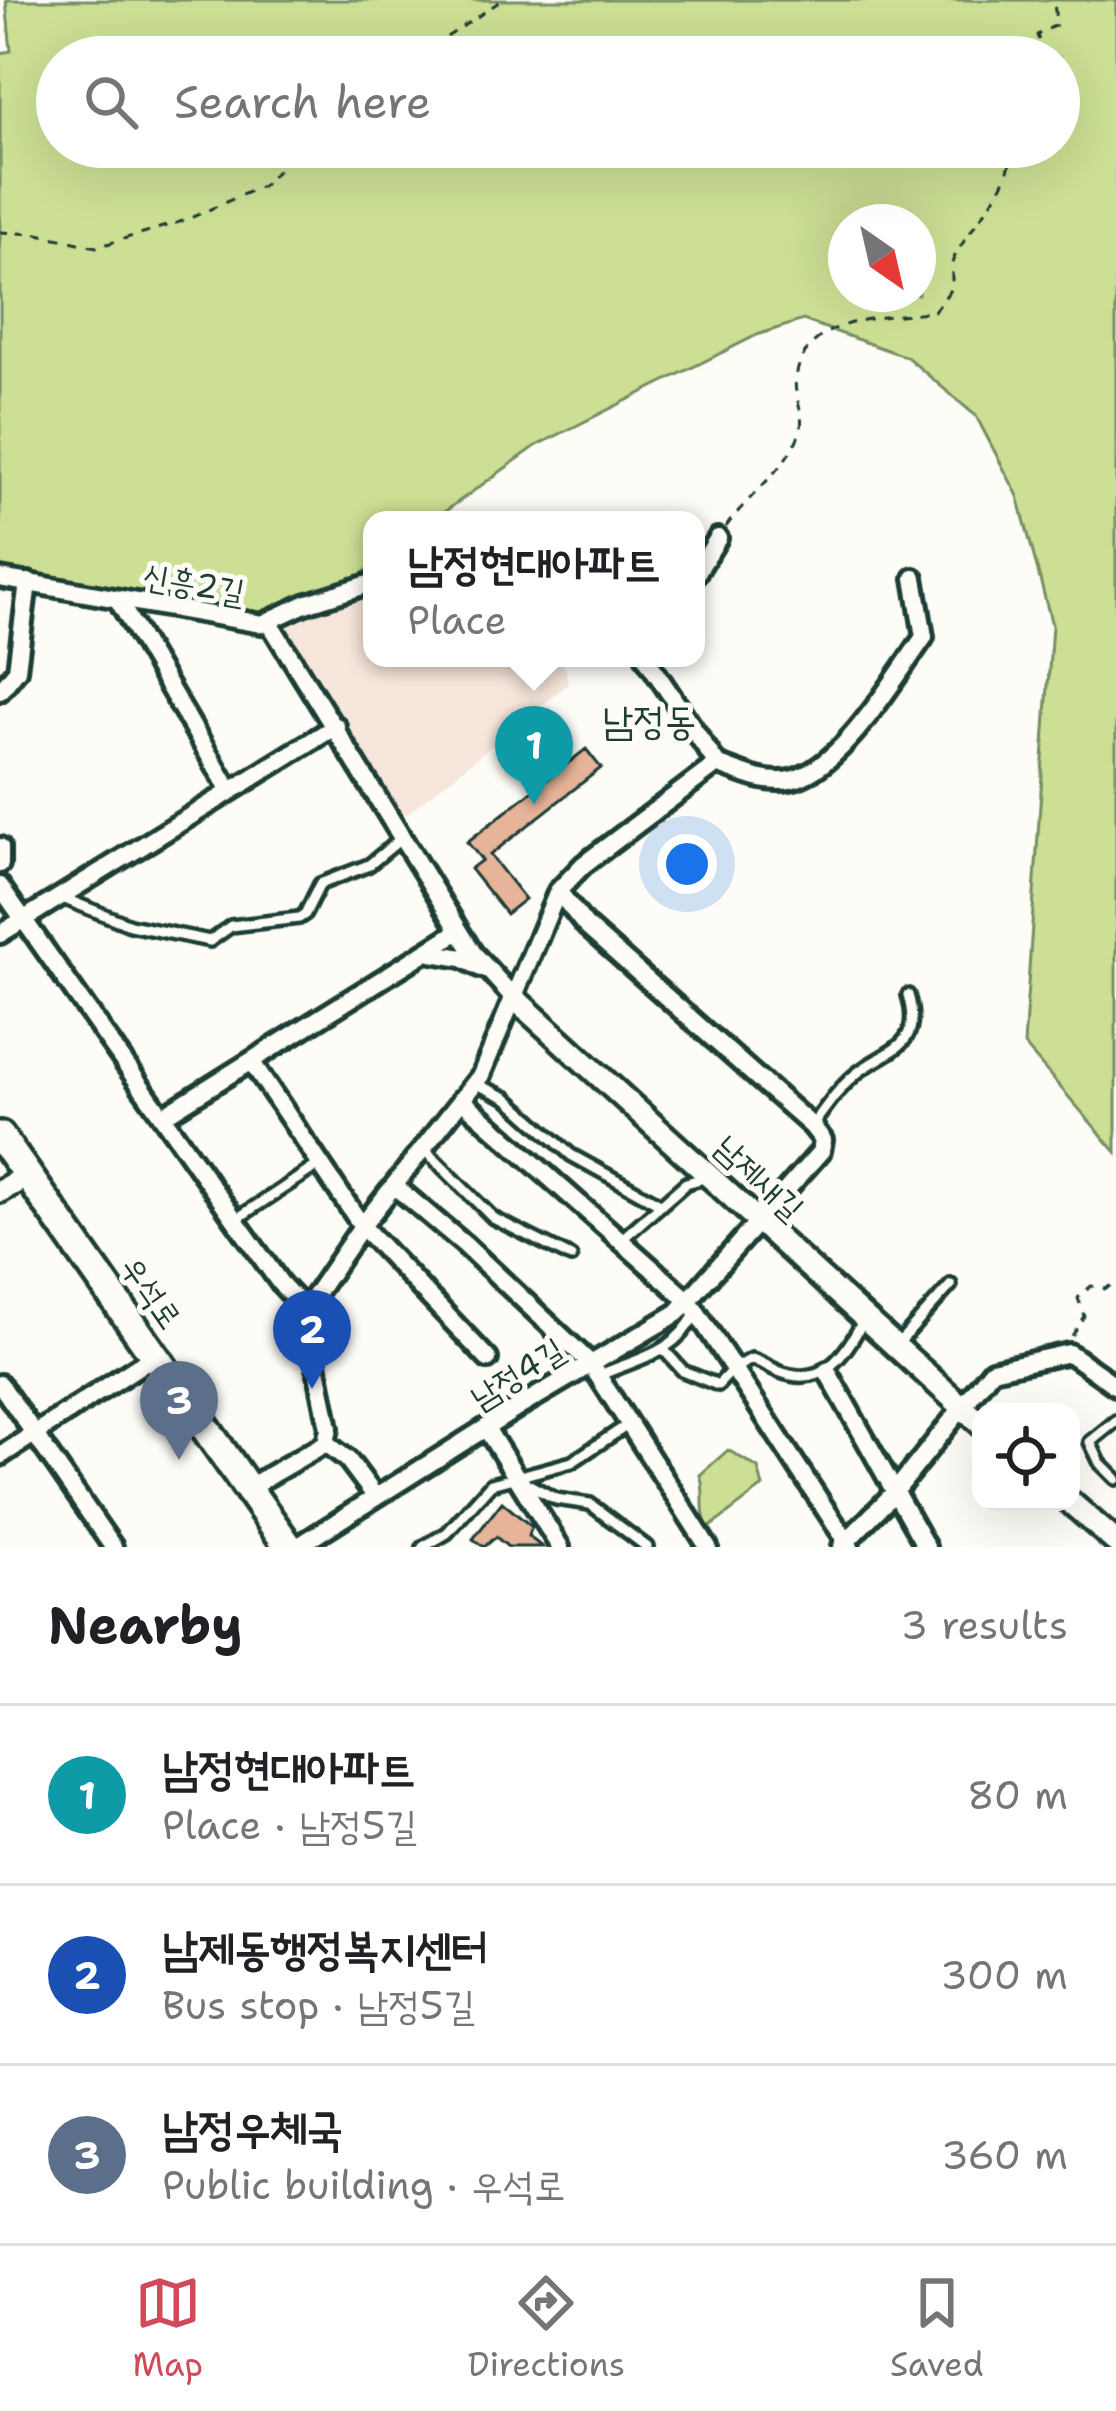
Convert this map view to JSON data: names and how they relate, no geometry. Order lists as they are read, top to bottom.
{
  "streets": {
    "main road": ["우석로"],
    "street": ["신흥2길", "남제새길", "남정4길"]
  },
  "crossings": [
    ["남제새길", "남정4길"],
    ["우석로", "남정4길"]
  ],
  "districts": ["남정동"],
  "north": "bottom right",
  "page": {
    "search": "Search here",
    "popup": ["남정현대아파트", "Place"],
    "pins": ["1", "2", "3"],
    "heading": ["Nearby", "3 results"],
    "list": [
      {
        "mark": "1",
        "name": "남정현대아파트",
        "note": "Place · 남정5길",
        "value": "80 m"
      },
      {
        "mark": "2",
        "name": "남제동행정복지센터",
        "note": "Bus stop · 남정5길",
        "value": "300 m"
      },
      {
        "mark": "3",
        "name": "남정우체국",
        "note": "Public building · 우석로",
        "value": "360 m"
      }
    ],
    "nav": ["Map", "Directions", "Saved"]
  }
}
